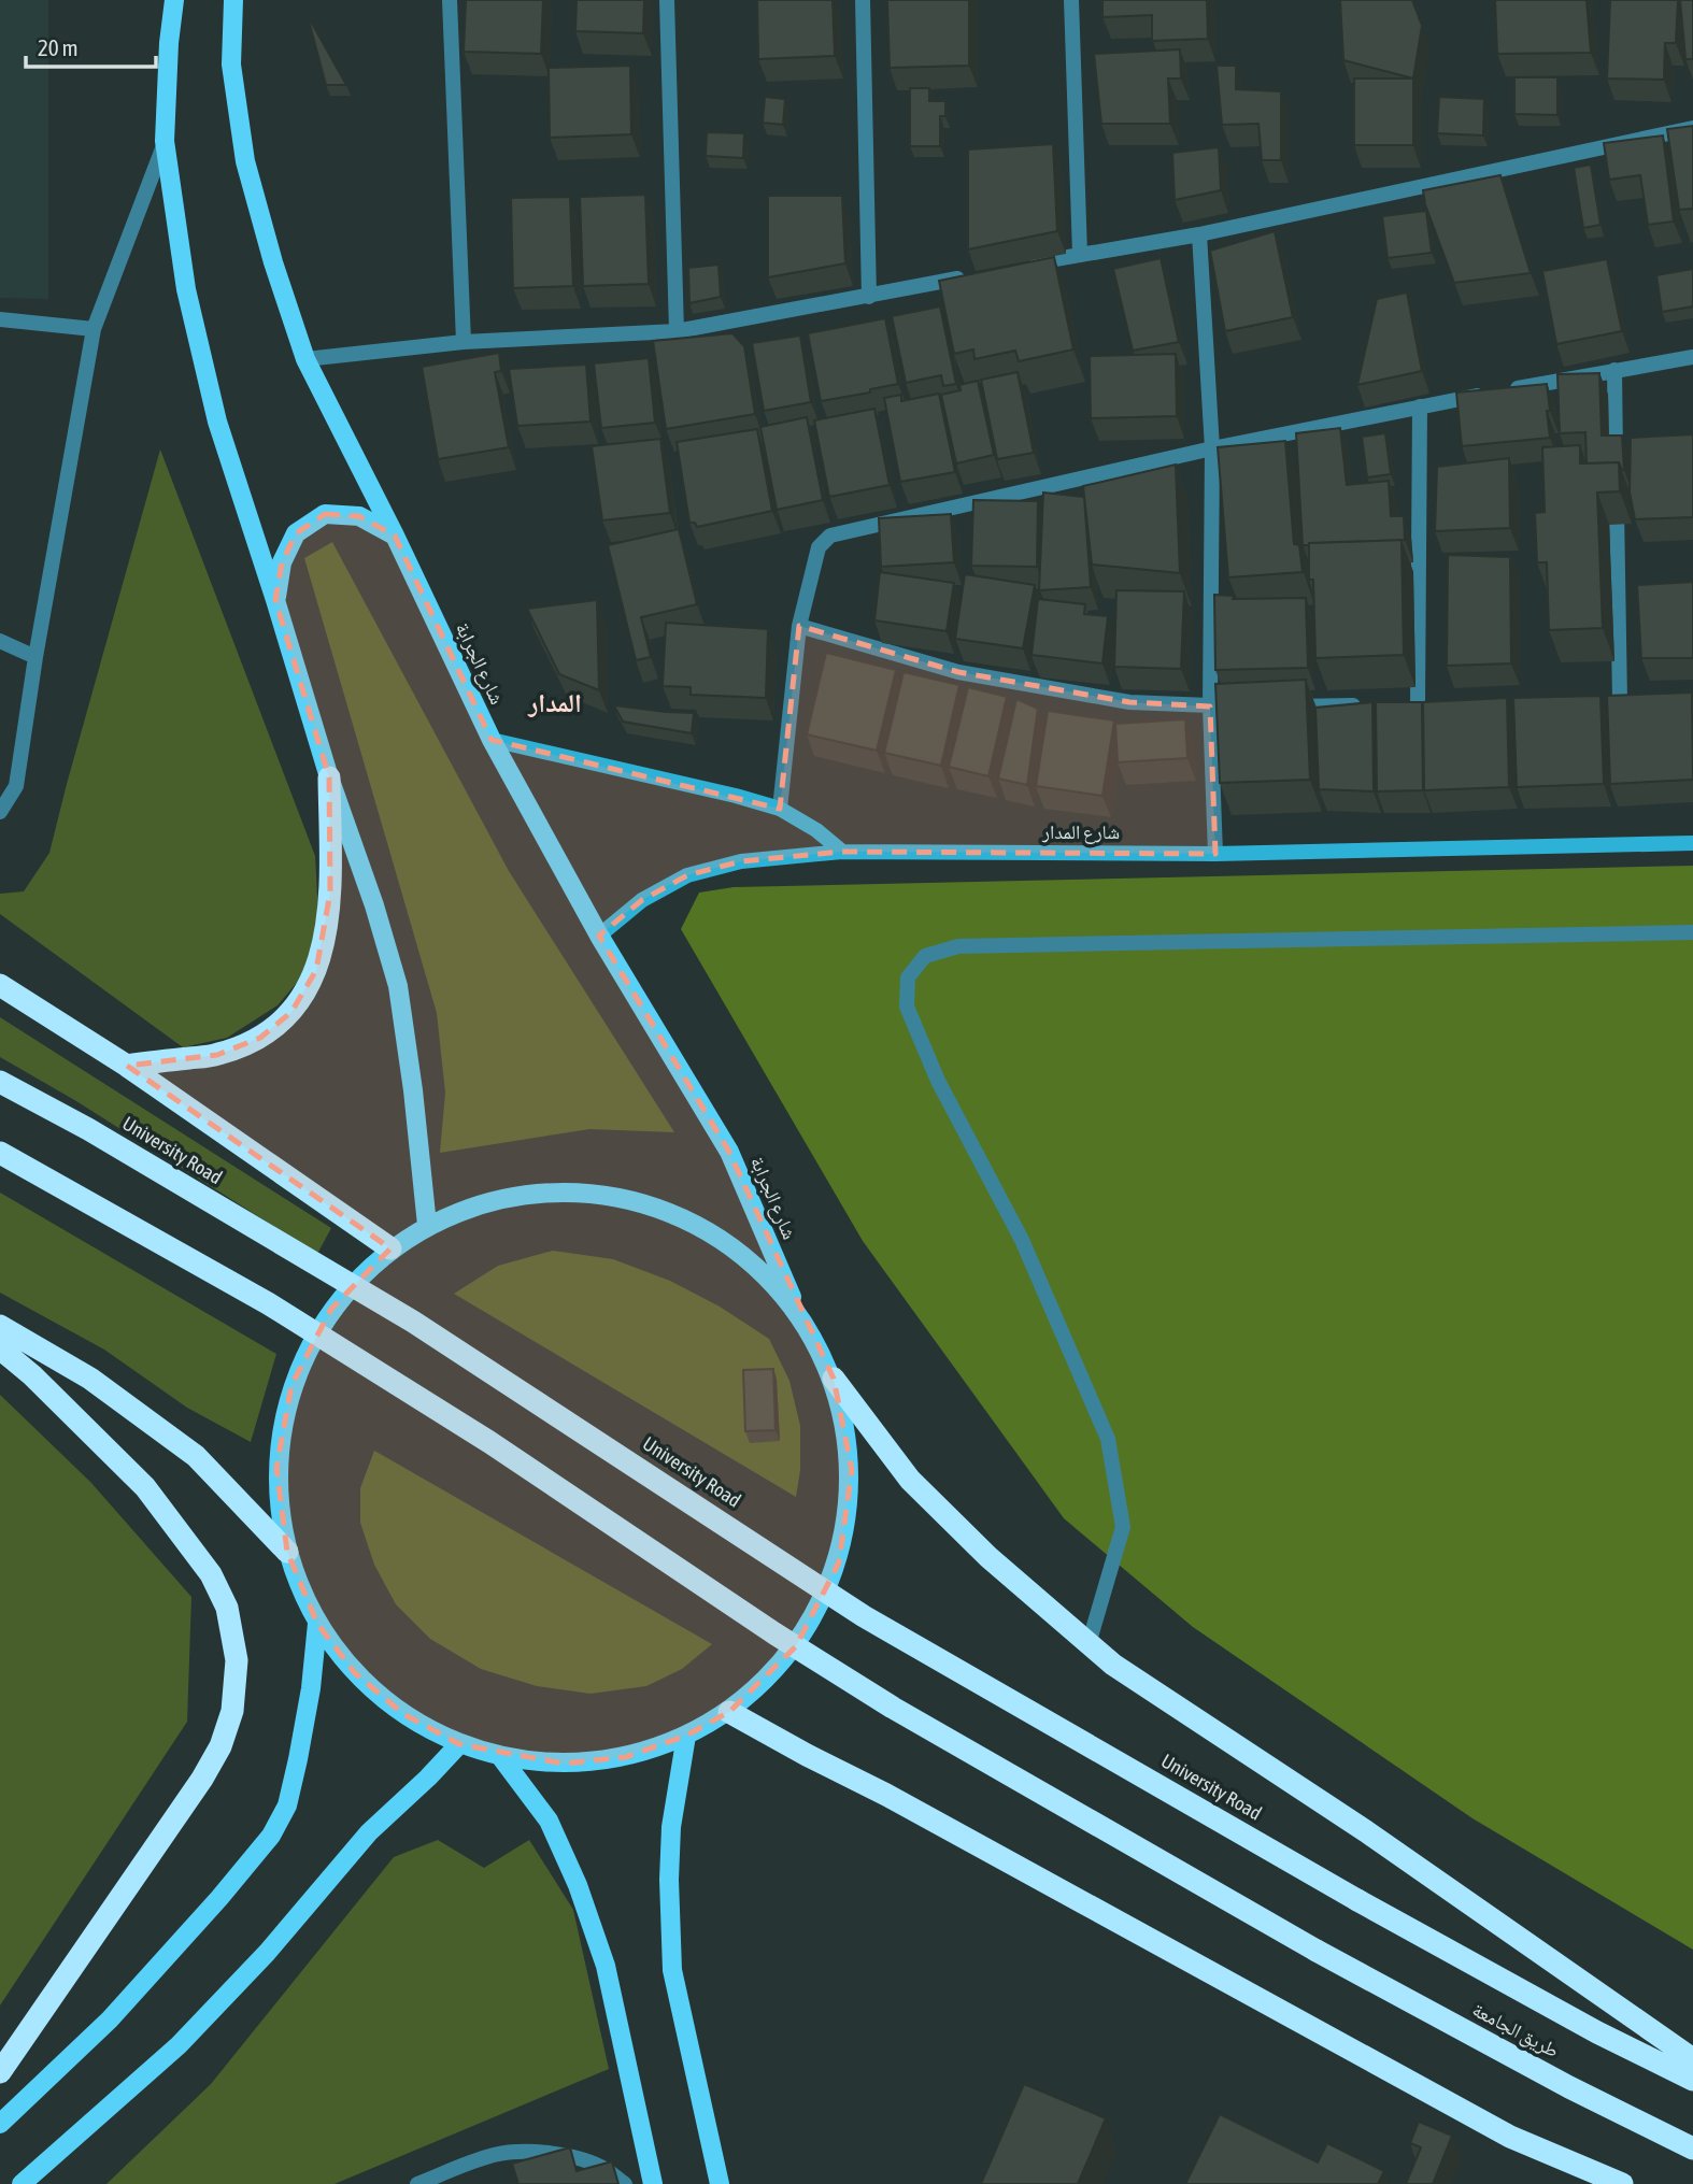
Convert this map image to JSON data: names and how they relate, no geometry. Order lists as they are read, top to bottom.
{
  "streets": {
    "highway": ["University Road", "طريق الجامعة"],
    "main road": ["شارع الجرابة"],
    "street": ["شارع المدار"]
  },
  "crossings": [
    ["شارع الجرابة", "شارع المدار"],
    ["University Road", "طريق الجامعة"]
  ],
  "districts": ["المدار"],
  "scale_bar": "20 m"
}
